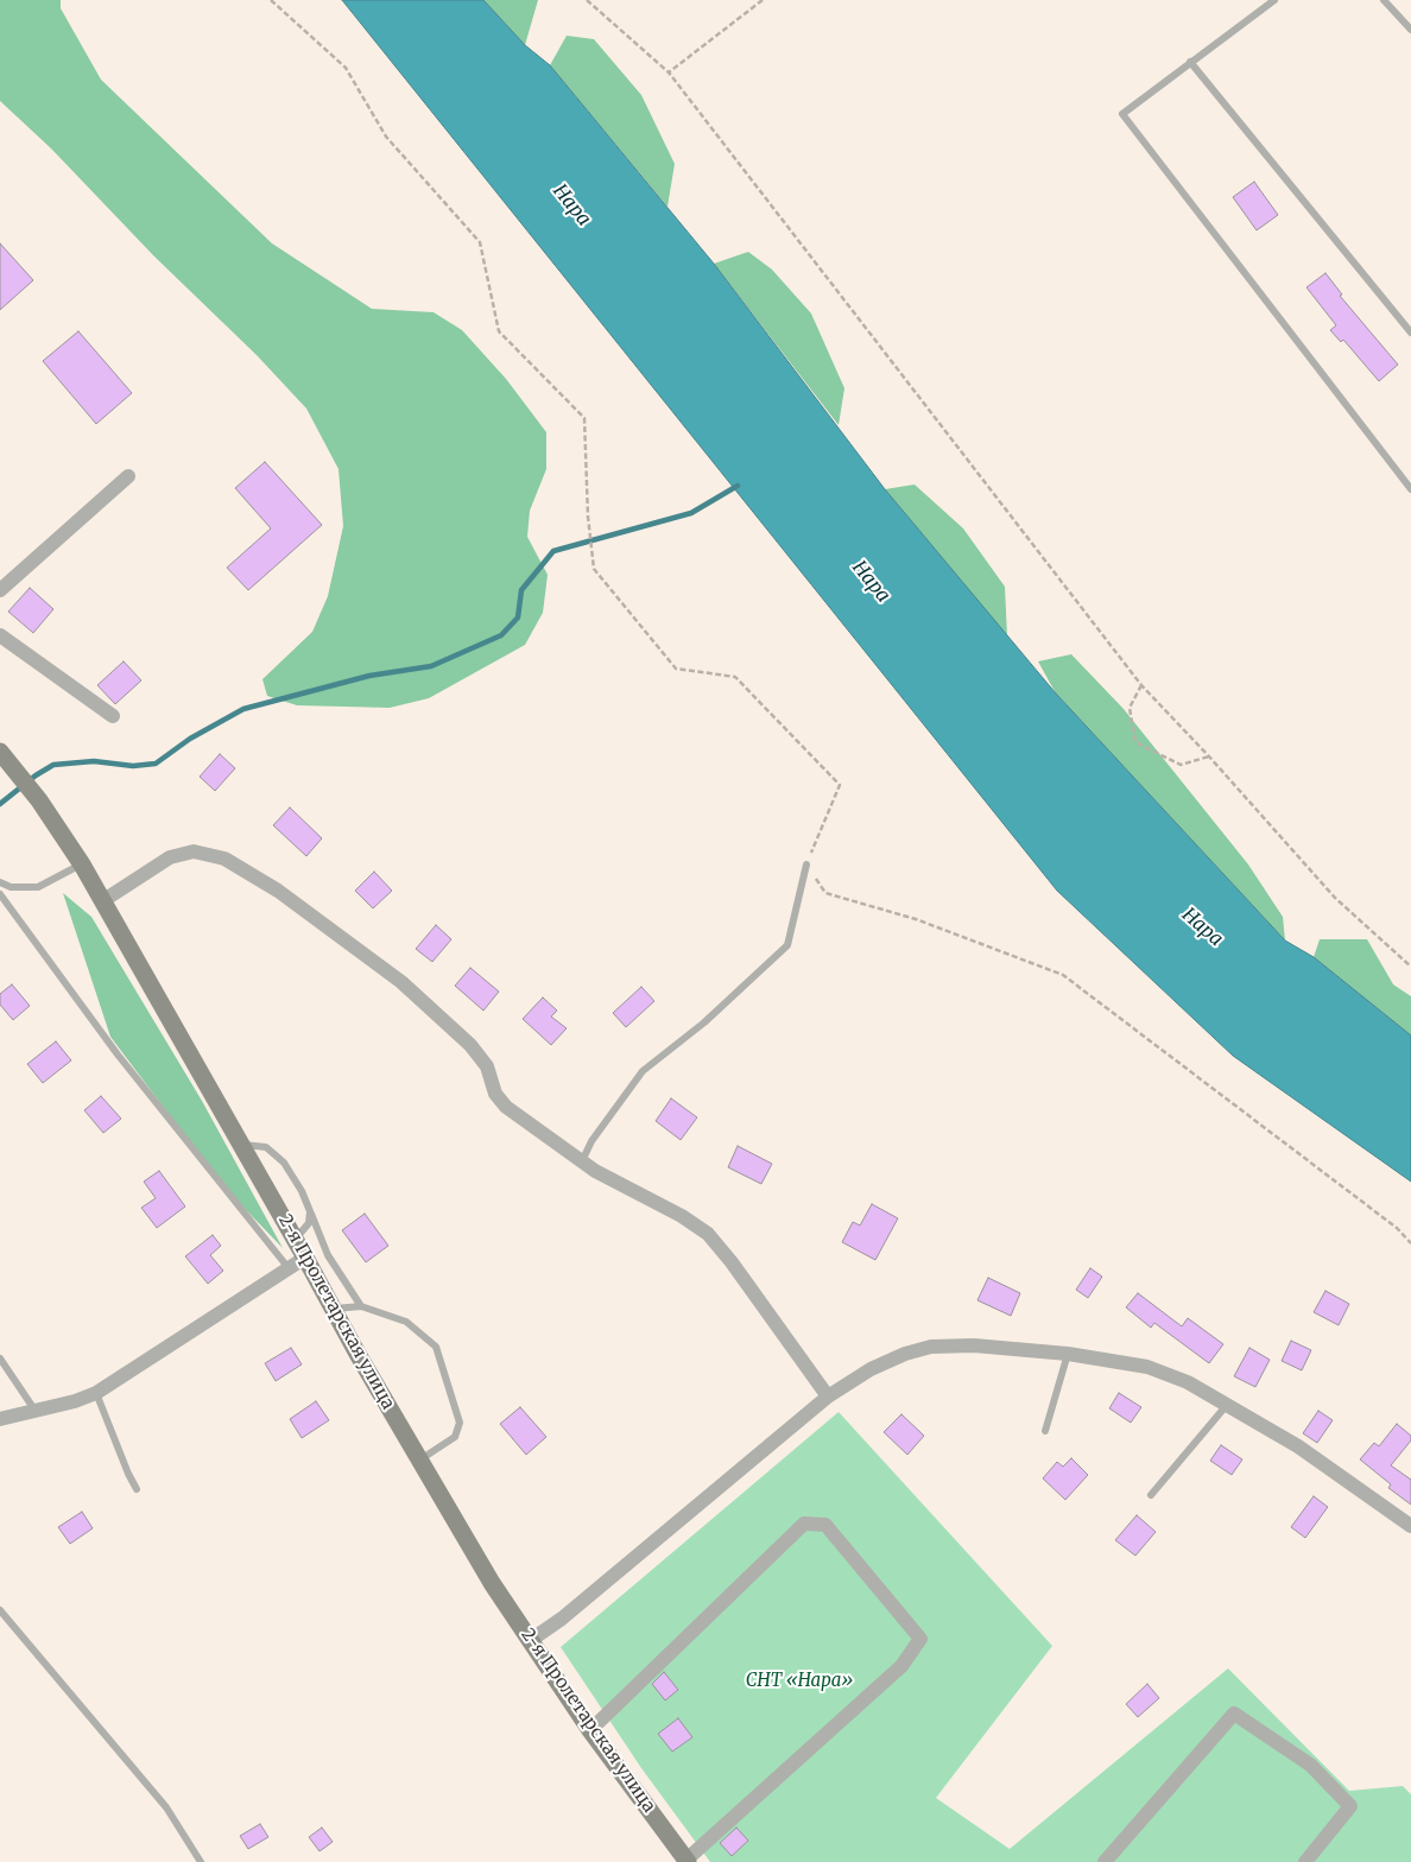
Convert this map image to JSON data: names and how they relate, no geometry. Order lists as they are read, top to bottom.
{
  "streets": {
    "main road": ["2-я Пролетарская улица"]
  },
  "water": ["Нара"],
  "parks": ["СНТ «Нара»"]
}
